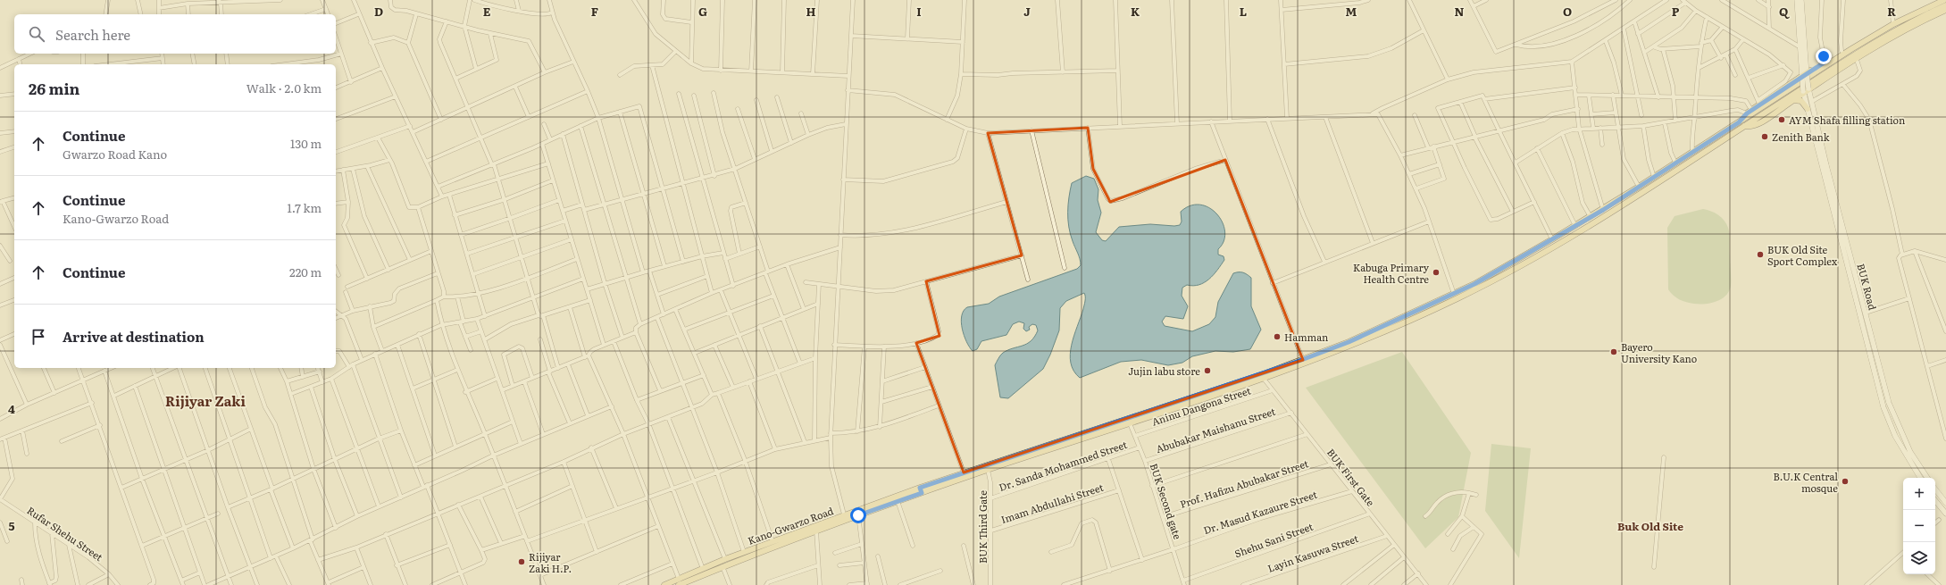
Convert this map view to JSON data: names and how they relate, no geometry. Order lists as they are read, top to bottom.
{
  "streets": {
    "main road": ["BUK Road", "Kano-Gwarzo Road"],
    "street": [
      "Aninu Dangona Street",
      "Abubakar Maishanu Street",
      "Dr. Sanda Mohammed Street",
      "BUK First Gate",
      "Prof. Hafizu Abubakar Street",
      "BUK Second gate",
      "Imam Abdullahi Street",
      "Dr. Masud Kazaure Street",
      "BUK Third Gate",
      "Rufar Shehu Street",
      "Shehu Sani Street",
      "Layin Kasuwa Street"
    ]
  },
  "crossings": [
    ["Aninu Dangona Street", "BUK First Gate"],
    ["Aninu Dangona Street", "BUK Second gate"],
    ["Abubakar Maishanu Street", "BUK First Gate"],
    ["Abubakar Maishanu Street", "BUK Second gate"],
    ["Dr. Sanda Mohammed Street", "BUK Second gate"],
    ["Dr. Sanda Mohammed Street", "BUK Third Gate"],
    ["BUK First Gate", "Prof. Hafizu Abubakar Street"],
    ["BUK First Gate", "Dr. Masud Kazaure Street"],
    ["BUK First Gate", "Shehu Sani Street"],
    ["BUK First Gate", "Layin Kasuwa Street"],
    ["Prof. Hafizu Abubakar Street", "BUK Second gate"],
    ["BUK Second gate", "Dr. Masud Kazaure Street"],
    ["BUK Second gate", "Shehu Sani Street"],
    ["Imam Abdullahi Street", "BUK Third Gate"]
  ],
  "districts": ["Rijiyar Zaki", "Buk Old Site"],
  "places": [
    "AYM Shafa filling station",
    "Zenith Bank",
    "BUK Old Site Sport Complex",
    "Kabuga Primary Health Centre",
    "Hamman",
    "Bayero University Kano",
    "Jujin labu store",
    "B.U.K Central mosque",
    "Rijiyar Zaki H.P."
  ],
  "page": {
    "search": "Search here",
    "heading": ["26 min", "Walk · 2.0 km"],
    "list": [
      ["Continue", "Gwarzo Road Kano", "130 m"],
      ["Continue", "Kano-Gwarzo Road", "1.7 km"],
      ["Continue", "220 m"],
      "Arrive at destination"
    ],
    "map_buttons": ["+", "−"]
  },
  "grid": {
    "columns": [
      "D",
      "E",
      "F",
      "G",
      "H",
      "I",
      "J",
      "K",
      "L",
      "M",
      "N",
      "O",
      "P",
      "Q",
      "R"
    ],
    "rows": ["4", "5"]
  }
}
